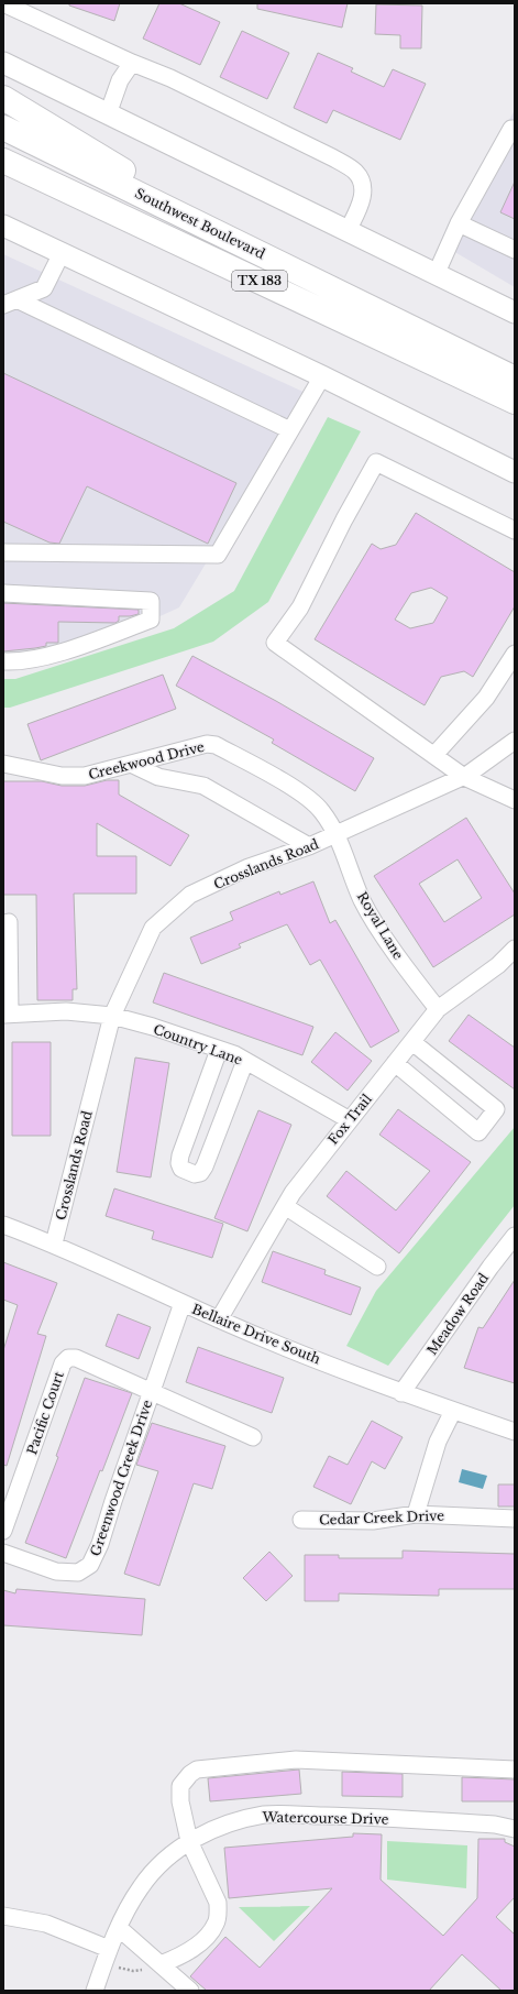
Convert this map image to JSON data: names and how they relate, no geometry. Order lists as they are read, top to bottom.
{
  "streets": {
    "highway": ["Southwest Boulevard", "TX 183"],
    "street": [
      "Creekwood Drive",
      "Crosslands Road",
      "Royal Lane",
      "Country Lane",
      "Fox Trail",
      "Meadow Road",
      "Bellaire Drive South",
      "Pacific Court",
      "Greenwood Creek Drive",
      "Cedar Creek Drive",
      "Watercourse Drive"
    ]
  },
  "crossings": [
    ["Creekwood Drive", "Crosslands Road"],
    ["Creekwood Drive", "Royal Lane"],
    ["Crosslands Road", "Royal Lane"],
    ["Crosslands Road", "Country Lane"],
    ["Crosslands Road", "Bellaire Drive South"],
    ["Royal Lane", "Fox Trail"],
    ["Country Lane", "Fox Trail"],
    ["Fox Trail", "Bellaire Drive South"],
    ["Meadow Road", "Bellaire Drive South"],
    ["Bellaire Drive South", "Greenwood Creek Drive"],
    ["Pacific Court", "Greenwood Creek Drive"]
  ]
}
